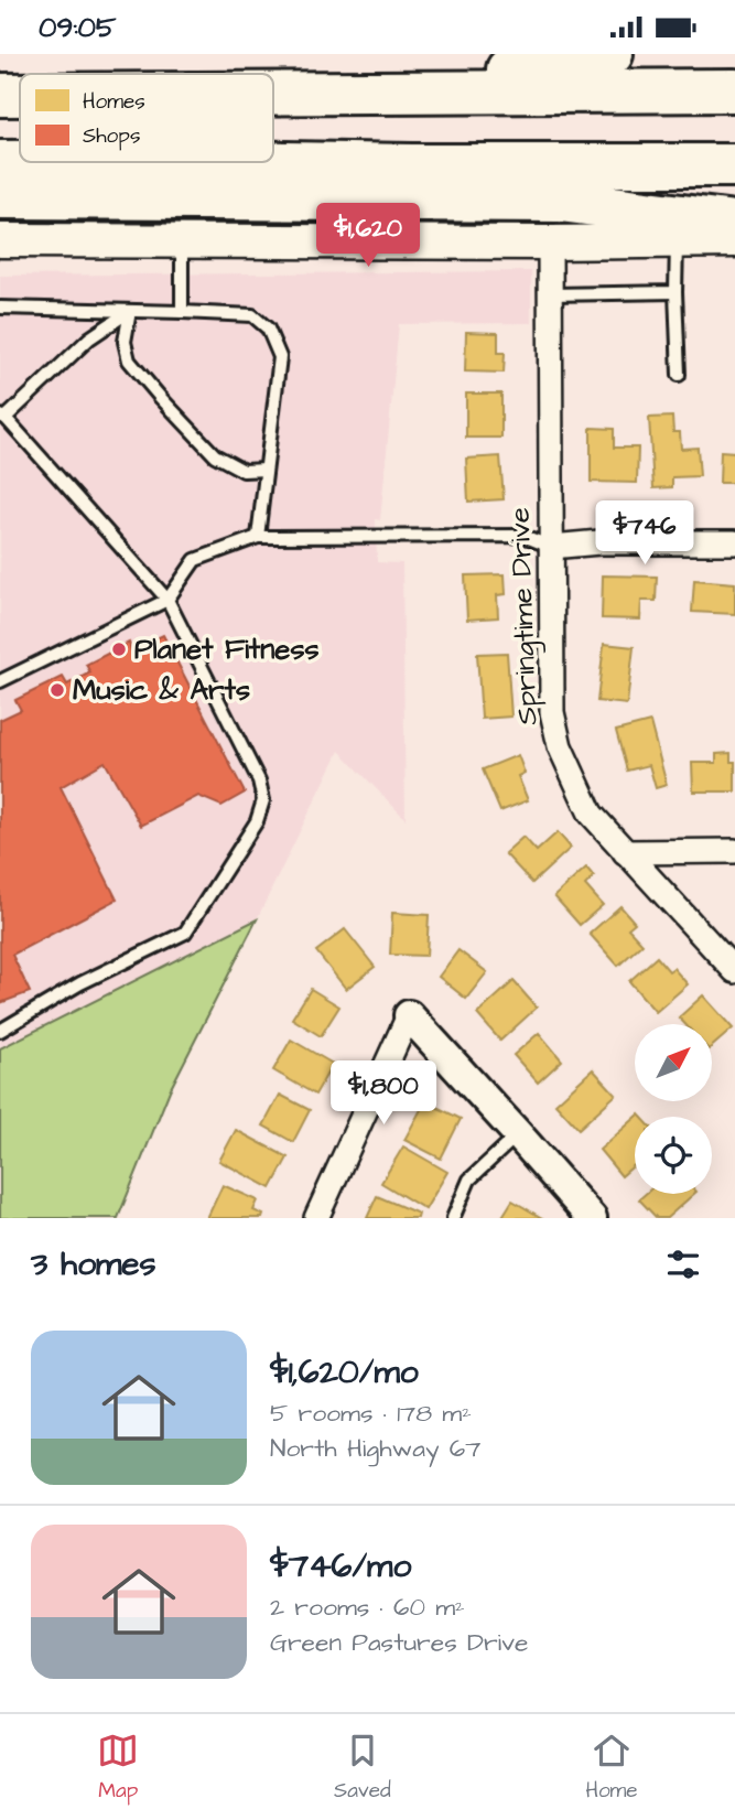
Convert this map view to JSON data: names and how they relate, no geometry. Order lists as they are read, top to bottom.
{
  "streets": {
    "street": ["Springtime Drive"]
  },
  "places": ["Planet Fitness", "Music & Arts"],
  "legend": ["Homes", "Shops"],
  "north": "top right",
  "page": {
    "status": "09:05",
    "price": ["$1,620", "$746", "$1,800"],
    "heading": "3 homes",
    "list": [
      {
        "name": "$1,620/mo",
        "note": "5 rooms · 178 m² · North Highway 67"
      },
      {
        "name": "$746/mo",
        "note": "2 rooms · 60 m² · Green Pastures Drive"
      }
    ],
    "tabs": ["Map", "Saved", "Home"]
  }
}
